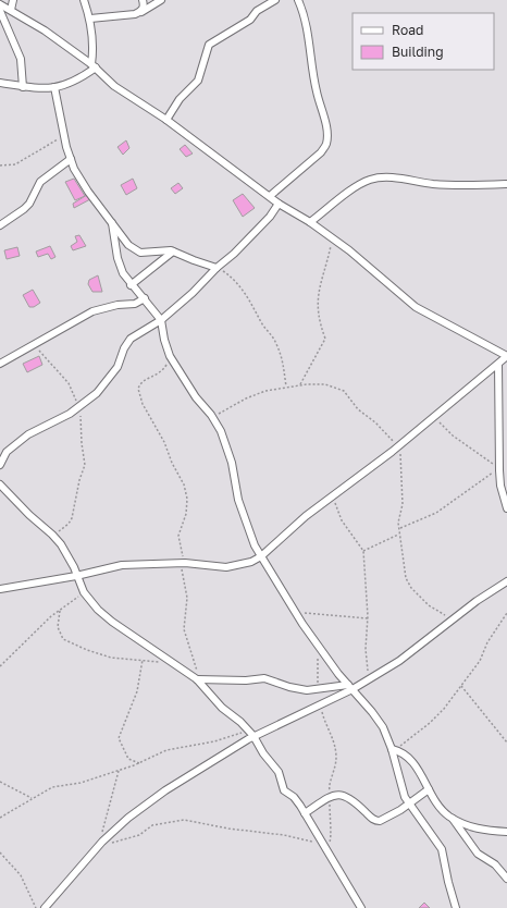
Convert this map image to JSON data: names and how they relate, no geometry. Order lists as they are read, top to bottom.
{
  "legend": ["Road", "Building"]
}
